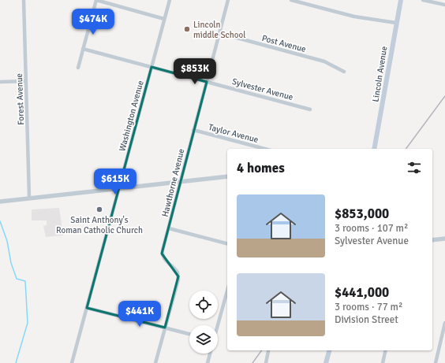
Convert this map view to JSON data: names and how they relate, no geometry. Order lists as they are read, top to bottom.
{
  "streets": {
    "main road": ["Lincoln Avenue"],
    "street": [
      "Post Avenue",
      "Sylvester Avenue",
      "Forest Avenue",
      "Washington Avenue",
      "Taylor Avenue",
      "Hawthorne Avenue"
    ]
  },
  "crossings": [
    ["Post Avenue", "Hawthorne Avenue"],
    ["Sylvester Avenue", "Washington Avenue"],
    ["Sylvester Avenue", "Hawthorne Avenue"],
    ["Taylor Avenue", "Hawthorne Avenue"]
  ],
  "places": ["Lincoln middle School", "Saint Anthony's Roman Catholic Church"],
  "page": {
    "price": [
      "$474K",
      "$853K",
      "$615K",
      "$441K"
    ],
    "heading": "4 homes",
    "list": [
      {
        "name": "$853,000",
        "note": "3 rooms · 107 m² · Sylvester Avenue"
      },
      {
        "name": "$441,000",
        "note": "3 rooms · 77 m² · Division Street"
      }
    ]
  }
}
